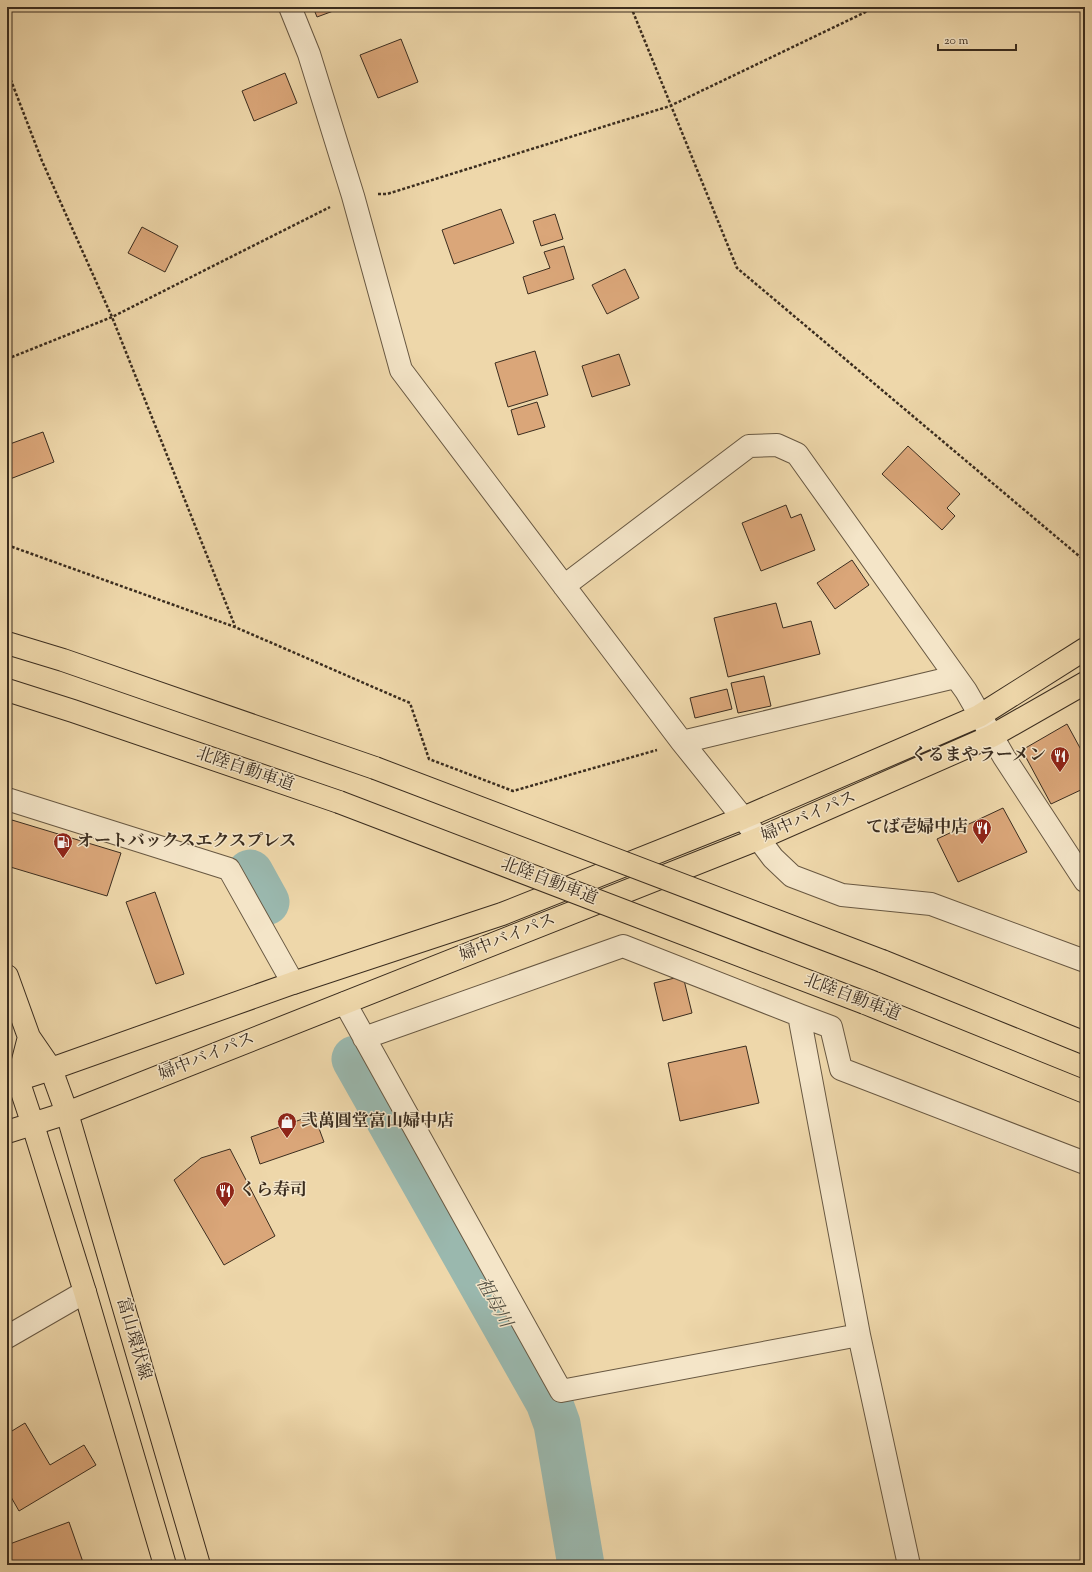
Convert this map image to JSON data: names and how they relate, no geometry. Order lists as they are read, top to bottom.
{
  "streets": {
    "main road": ["北陸自動車道", "婦中バイパス", "富山環状線"]
  },
  "crossings": [
    ["婦中バイパス", "富山環状線"]
  ],
  "water": ["祖母川"],
  "places": {
    "restaurant": ["くるまやラーメン", "てば壱婦中店", "くら寿司"],
    "fuel station": ["オートバックスエクスプレス"],
    "shop": ["弐萬圓堂富山婦中店"]
  },
  "scale_bar": "20 m"
}
